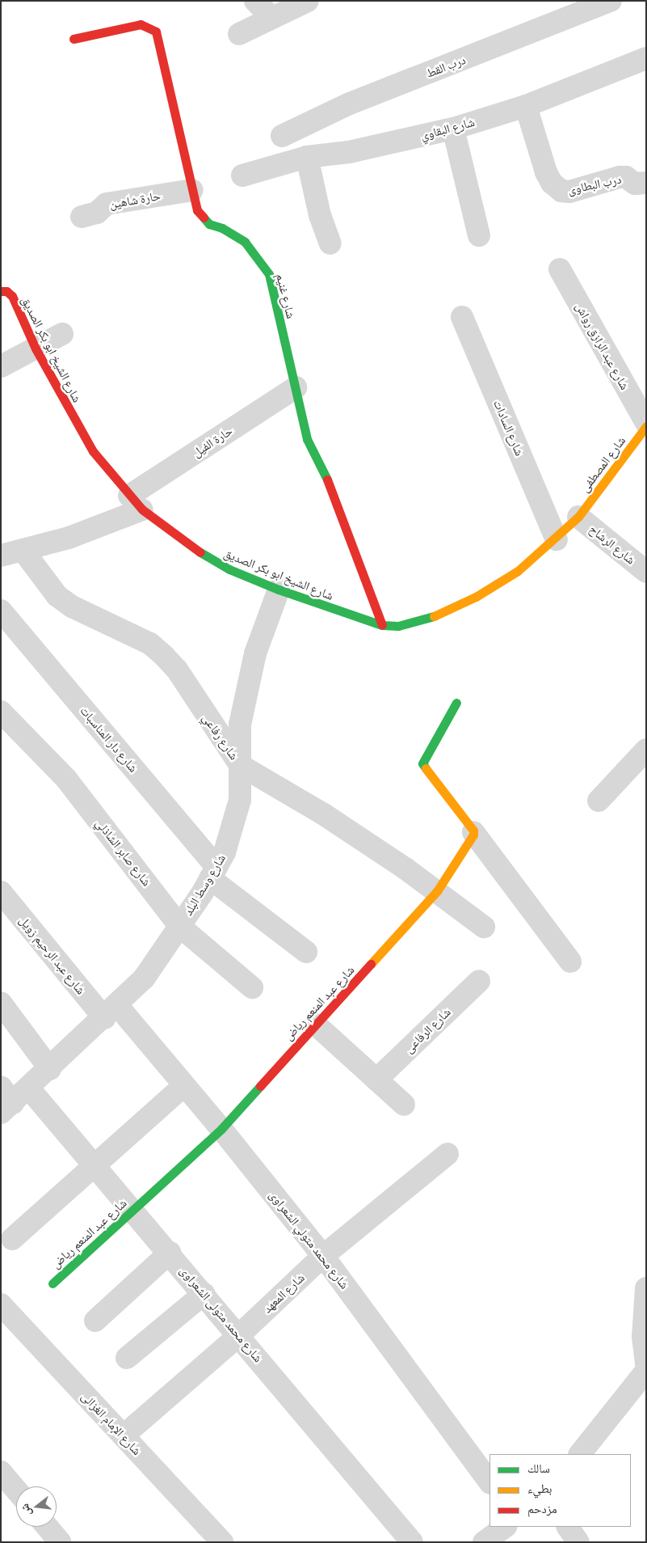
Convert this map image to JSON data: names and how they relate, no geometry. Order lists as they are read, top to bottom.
{
  "streets": {
    "street": [
      "درب القط",
      "شارع البقاوي",
      "درب البطاوى",
      "حارة شاهين",
      "شارع غنيم",
      "شارع عبد الرازق رواش",
      "شارع الشيخ ابو بكر الصديق",
      "شارع السادات",
      "حارة الفيل",
      "شارع المصطفى",
      "شارع الرشاح",
      "شارع رفاعي",
      "شارع دار المناسبات",
      "شارع صابر الشاذلي",
      "شارع وسط البلد",
      "شارع عبد الرحيم زويل",
      "شارع عبد المنعم رياض",
      "شارع الرفاعى",
      "شارع محمد متولي الشعراوى",
      "شارع المعهد",
      "شارع محمد متولى الشعراوى",
      "شارع الإمام الغزالى"
    ]
  },
  "crossings": [
    ["شارع البقاوي", "درب البطاوى"],
    ["حارة شاهين", "شارع غنيم"],
    ["شارع غنيم", "شارع الشيخ ابو بكر الصديق"],
    ["شارع غنيم", "حارة الفيل"],
    ["شارع الشيخ ابو بكر الصديق", "شارع السادات"],
    ["شارع الشيخ ابو بكر الصديق", "حارة الفيل"],
    ["شارع الشيخ ابو بكر الصديق", "شارع المصطفى"],
    ["شارع الشيخ ابو بكر الصديق", "شارع الرشاح"],
    ["شارع الشيخ ابو بكر الصديق", "شارع وسط البلد"],
    ["حارة الفيل", "شارع رفاعي"],
    ["شارع المصطفى", "شارع الرشاح"],
    ["شارع رفاعي", "شارع وسط البلد"],
    ["شارع رفاعي", "شارع عبد المنعم رياض"],
    ["شارع دار المناسبات", "شارع وسط البلد"],
    ["شارع صابر الشاذلي", "شارع وسط البلد"],
    ["شارع وسط البلد", "شارع عبد الرحيم زويل"],
    ["شارع وسط البلد", "شارع محمد متولي الشعراوى"],
    ["شارع وسط البلد", "شارع محمد متولى الشعراوى"],
    ["شارع عبد الرحيم زويل", "شارع محمد متولي الشعراوى"],
    ["شارع عبد المنعم رياض", "شارع محمد متولي الشعراوى"],
    ["شارع عبد المنعم رياض", "شارع محمد متولى الشعراوى"],
    ["شارع محمد متولي الشعراوى", "شارع المعهد"],
    ["شارع المعهد", "شارع محمد متولى الشعراوى"],
    ["شارع المعهد", "شارع الإمام الغزالى"]
  ],
  "legend": ["سالك", "بطيء", "مزدحم"],
  "north": "left"
}
